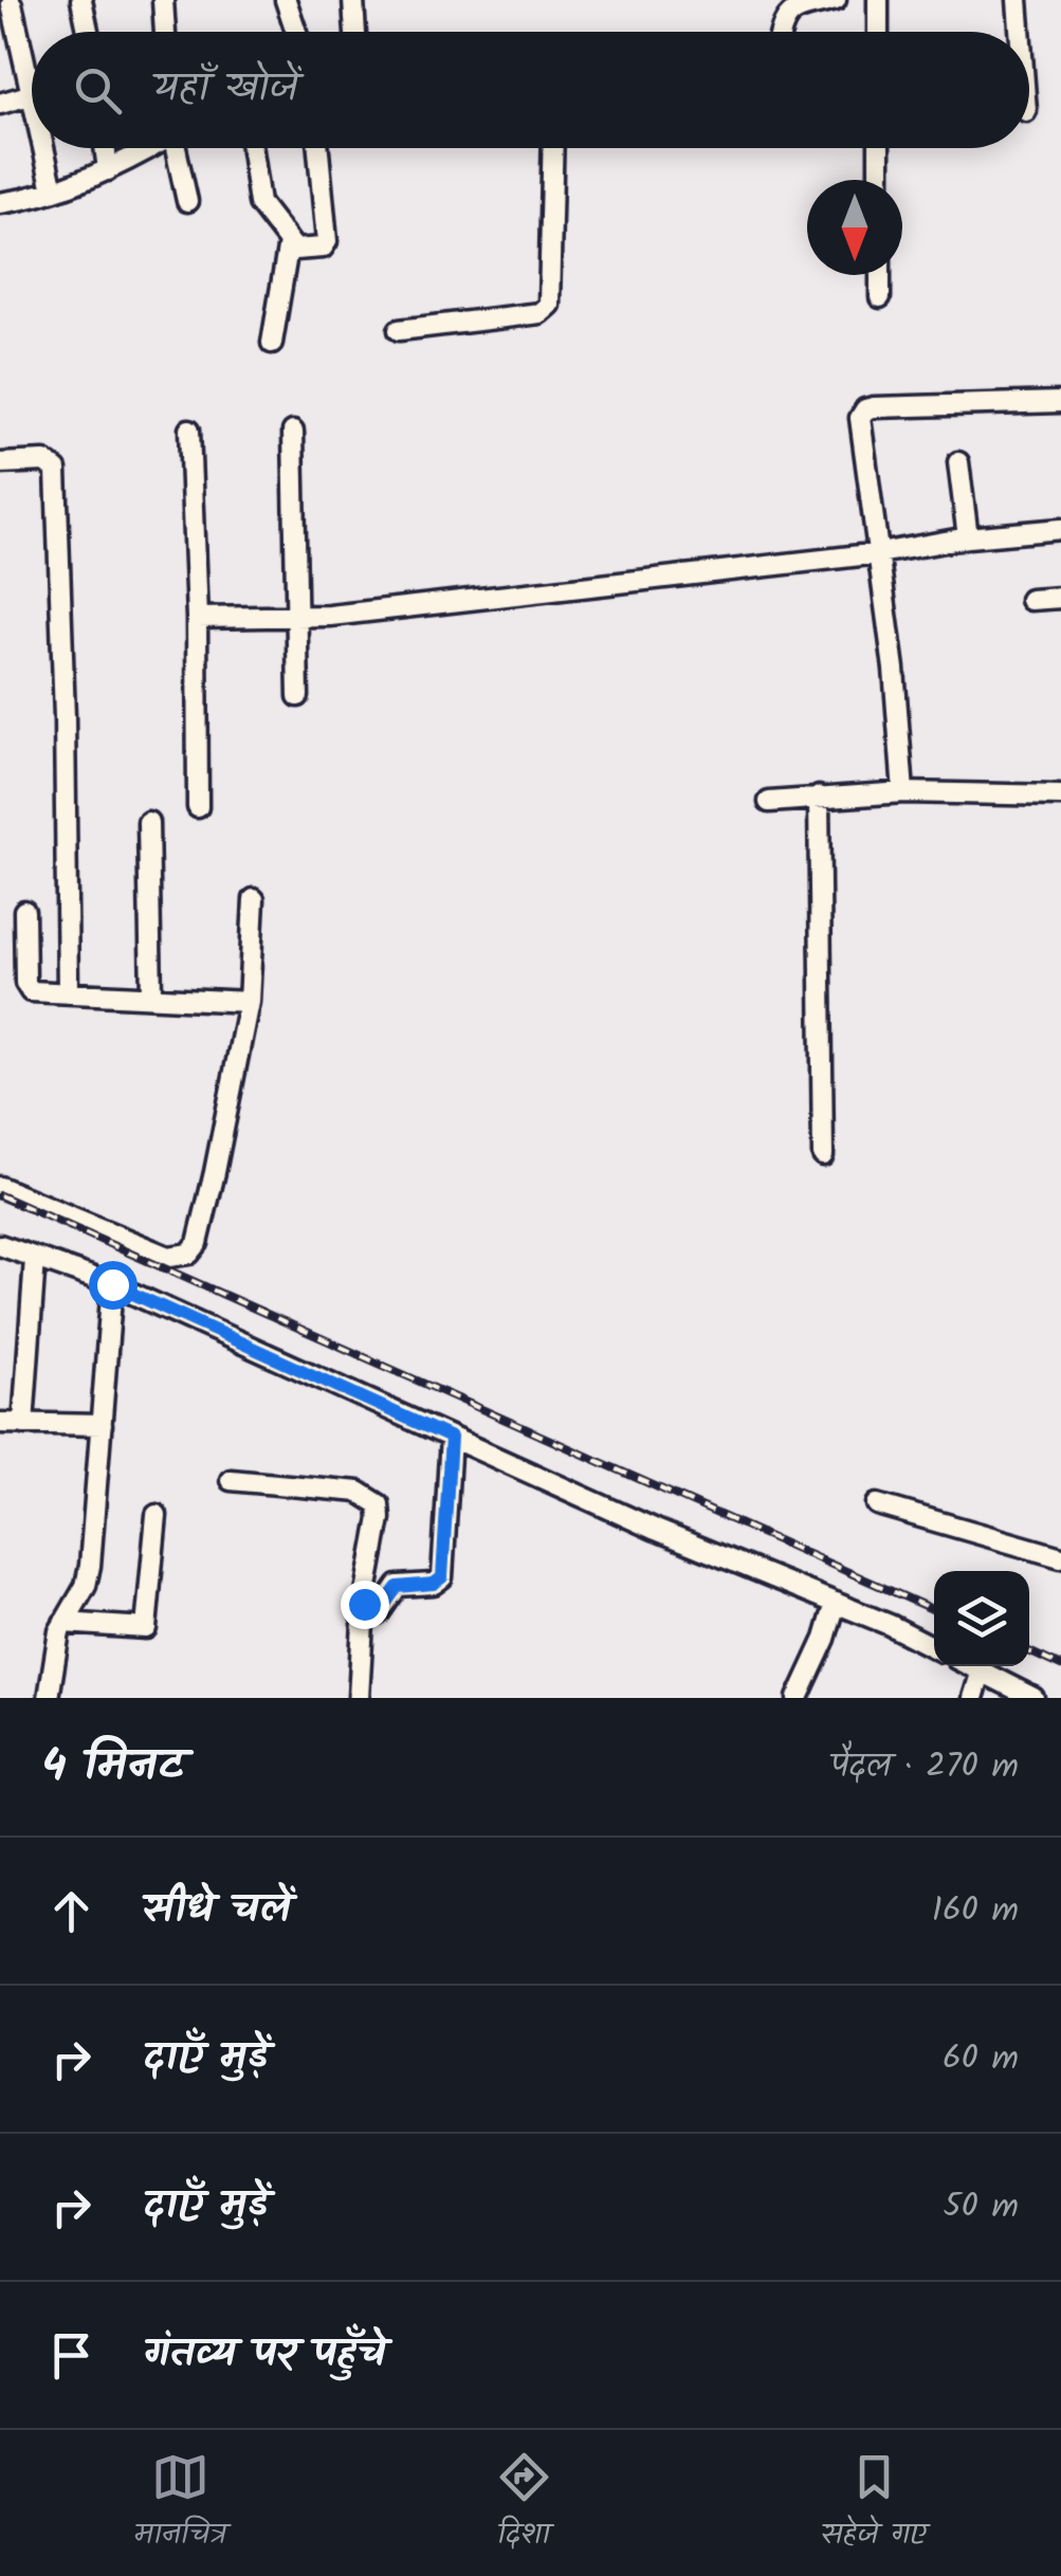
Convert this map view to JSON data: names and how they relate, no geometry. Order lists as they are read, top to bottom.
{
  "north": "bottom",
  "page": {
    "search": "यहाँ खोजें",
    "heading": ["4 मिनट", "पैदल · 270 m"],
    "list": [
      ["सीधे चलें", "160 m"],
      ["दाएँ मुड़ें", "60 m"],
      ["दाएँ मुड़ें", "50 m"],
      "गंतव्य पर पहुँचे"
    ],
    "nav": ["मानचित्र", "दिशा", "सहेजे गए"]
  }
}
